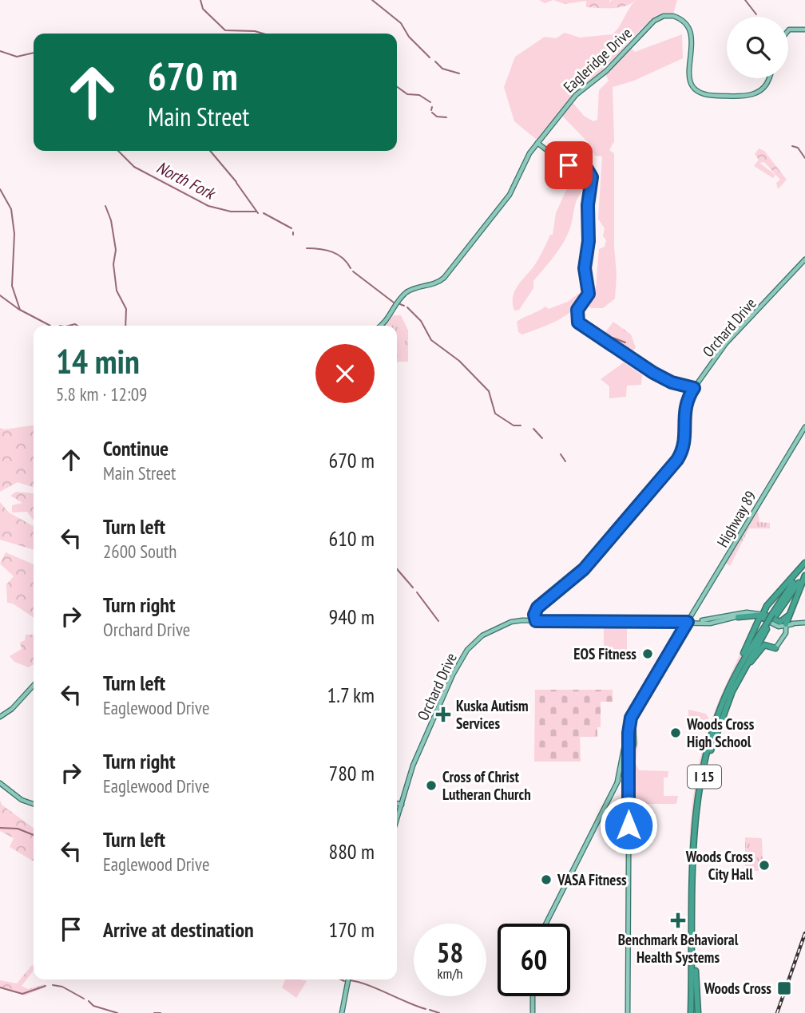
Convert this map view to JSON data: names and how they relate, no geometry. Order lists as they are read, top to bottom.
{
  "streets": {
    "highway": ["I 15"],
    "main road": ["Eagleridge Drive", "Orchard Drive", "Highway 89"]
  },
  "water": ["North Fork"],
  "places": {
    "other": [
      "EOS Fitness",
      "Woods Cross High School",
      "Cross of Christ Lutheran Church",
      "Woods Cross City Hall",
      "VASA Fitness"
    ],
    "health": ["Kuska Autism Services", "Benchmark Behavioral Health Systems"],
    "transit": ["Woods Cross"]
  },
  "page": {
    "turn": ["670 m", "Main Street"],
    "heading": ["14 min", "5.8 km · 12:09"],
    "list": [
      {
        "name": "Continue",
        "note": "Main Street",
        "value": "670 m"
      },
      {
        "name": "Turn left",
        "note": "2600 South",
        "value": "610 m"
      },
      {
        "name": "Turn right",
        "note": "Orchard Drive",
        "value": "940 m"
      },
      {
        "name": "Turn left",
        "note": "Eaglewood Drive",
        "value": "1.7 km"
      },
      {
        "name": "Turn right",
        "note": "Eaglewood Drive",
        "value": "780 m"
      },
      {
        "name": "Turn left",
        "note": "Eaglewood Drive",
        "value": "880 m"
      },
      {
        "name": "Arrive at destination",
        "value": "170 m"
      }
    ],
    "speed": "58 km/h",
    "limit": "60"
  }
}
